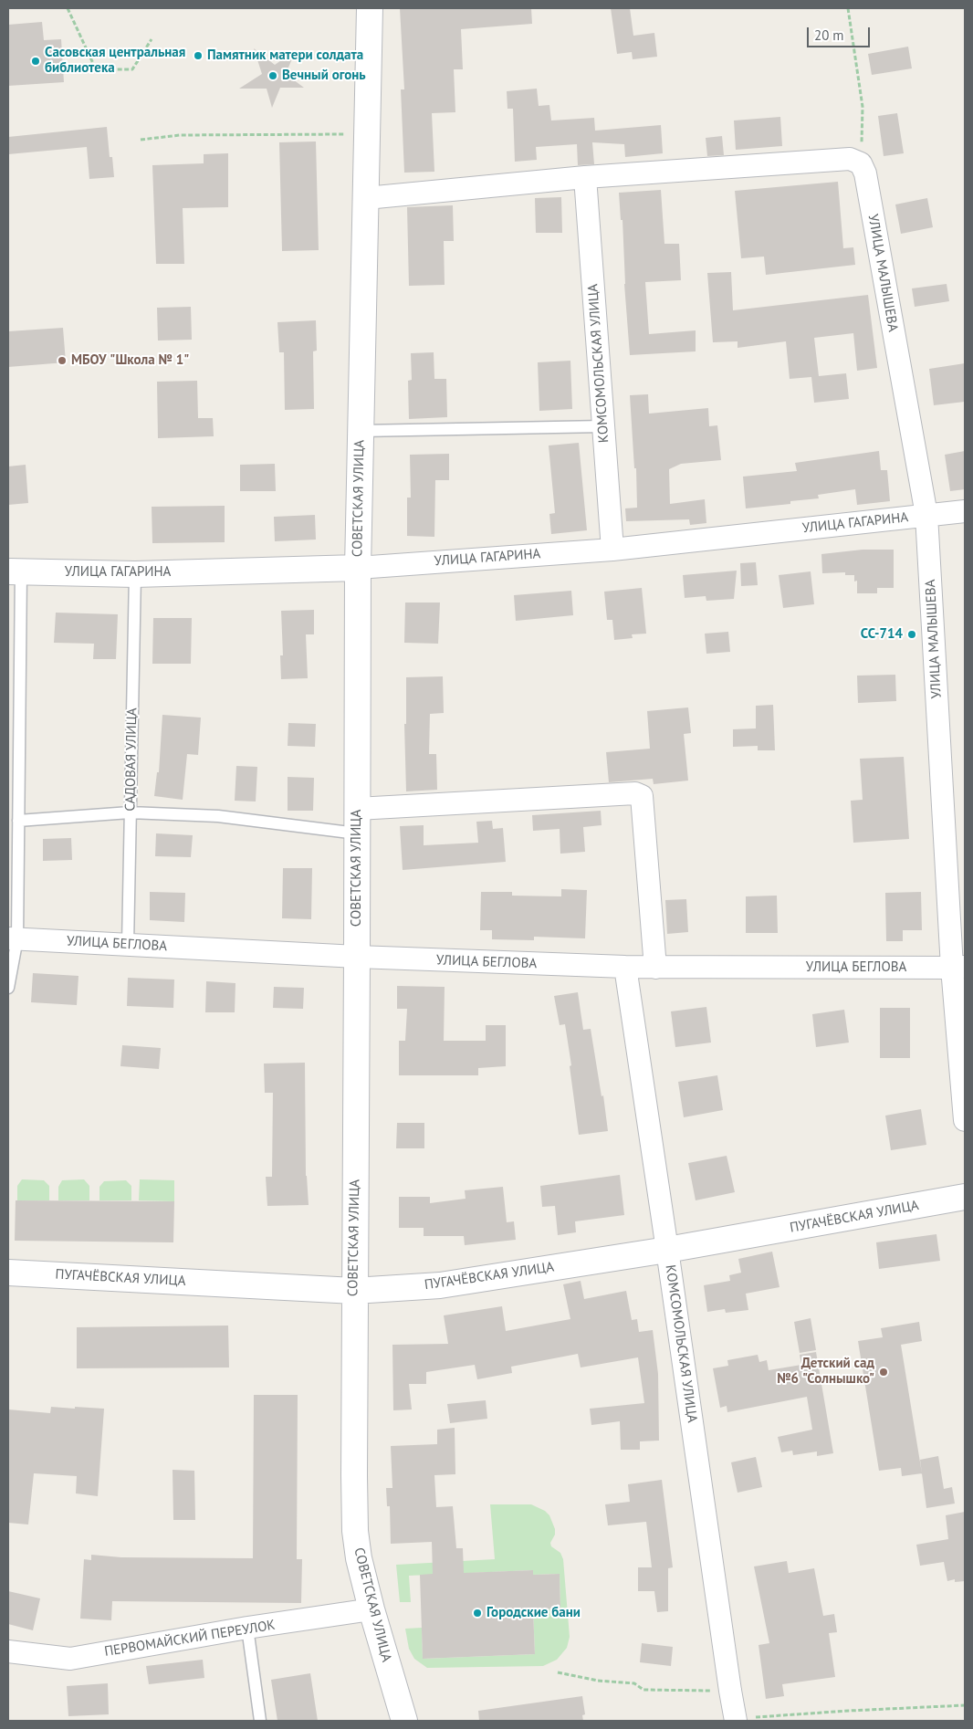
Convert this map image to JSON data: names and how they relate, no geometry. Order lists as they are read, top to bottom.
{
  "streets": {
    "street": [
      "УЛИЦА МАЛЫШЕВА",
      "КОМСОМОЛЬСКАЯ УЛИЦА",
      "СОВЕТСКАЯ УЛИЦА",
      "УЛИЦА ГАГАРИНА",
      "УЛИЦА БЕГЛОВА",
      "ПУГАЧЁВСКАЯ УЛИЦА",
      "ПЕРВОМАЙСКИЙ ПЕРЕУЛОК"
    ],
    "lane": ["САДОВАЯ УЛИЦА"]
  },
  "crossings": [
    ["УЛИЦА МАЛЫШЕВА", "УЛИЦА ГАГАРИНА"],
    ["УЛИЦА МАЛЫШЕВА", "УЛИЦА БЕГЛОВА"],
    ["КОМСОМОЛЬСКАЯ УЛИЦА", "УЛИЦА ГАГАРИНА"],
    ["КОМСОМОЛЬСКАЯ УЛИЦА", "УЛИЦА БЕГЛОВА"],
    ["КОМСОМОЛЬСКАЯ УЛИЦА", "ПУГАЧЁВСКАЯ УЛИЦА"],
    ["СОВЕТСКАЯ УЛИЦА", "УЛИЦА ГАГАРИНА"],
    ["СОВЕТСКАЯ УЛИЦА", "УЛИЦА БЕГЛОВА"],
    ["СОВЕТСКАЯ УЛИЦА", "ПУГАЧЁВСКАЯ УЛИЦА"],
    ["СОВЕТСКАЯ УЛИЦА", "ПЕРВОМАЙСКИЙ ПЕРЕУЛОК"],
    ["УЛИЦА ГАГАРИНА", "САДОВАЯ УЛИЦА"],
    ["САДОВАЯ УЛИЦА", "УЛИЦА БЕГЛОВА"]
  ],
  "places": [
    "Памятник матери солдата",
    "Сасовская центральная библиотека",
    "Вечный огонь",
    "МБОУ \"Школа № 1\"",
    "СС-714",
    "Детский сад №6 \"Солнышко\"",
    "Городские бани"
  ],
  "scale_bar": "20 m"
}
